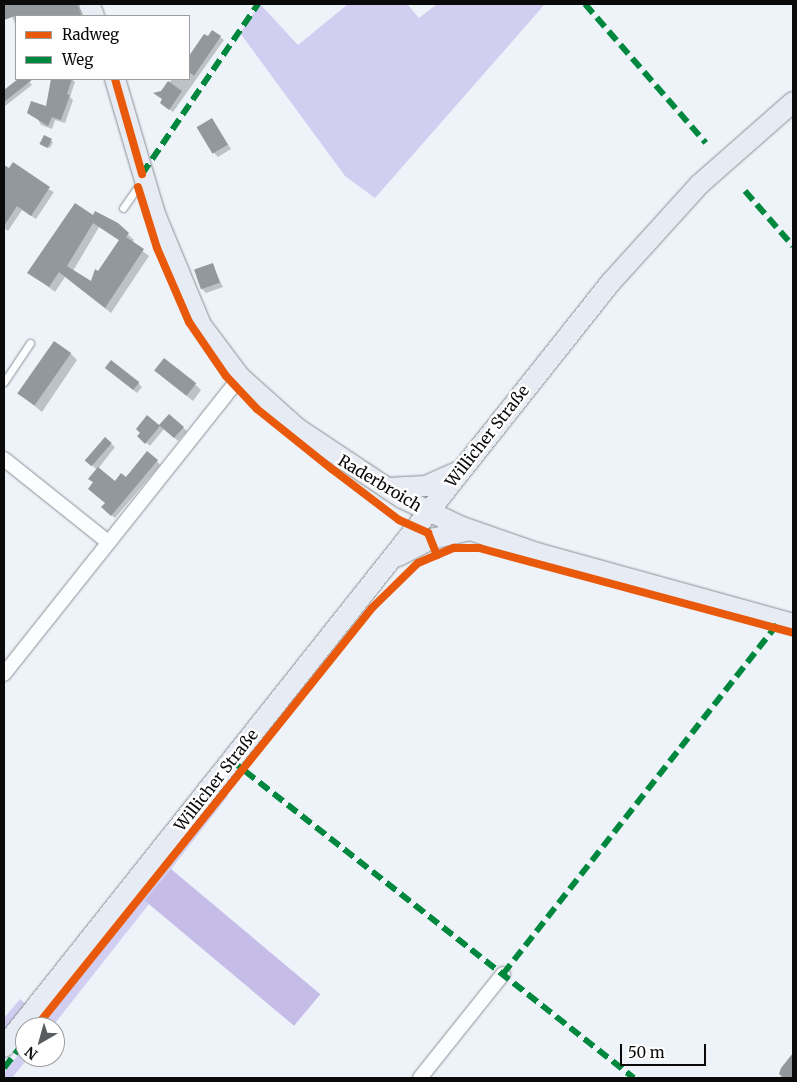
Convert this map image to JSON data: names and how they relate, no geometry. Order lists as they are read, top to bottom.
{
  "streets": {
    "main road": ["Willicher Straße", "Raderbroich"]
  },
  "crossings": [
    ["Willicher Straße", "Raderbroich"]
  ],
  "legend": ["Radweg", "Weg"],
  "scale_bar": "50 m",
  "north": "bottom left"
}
